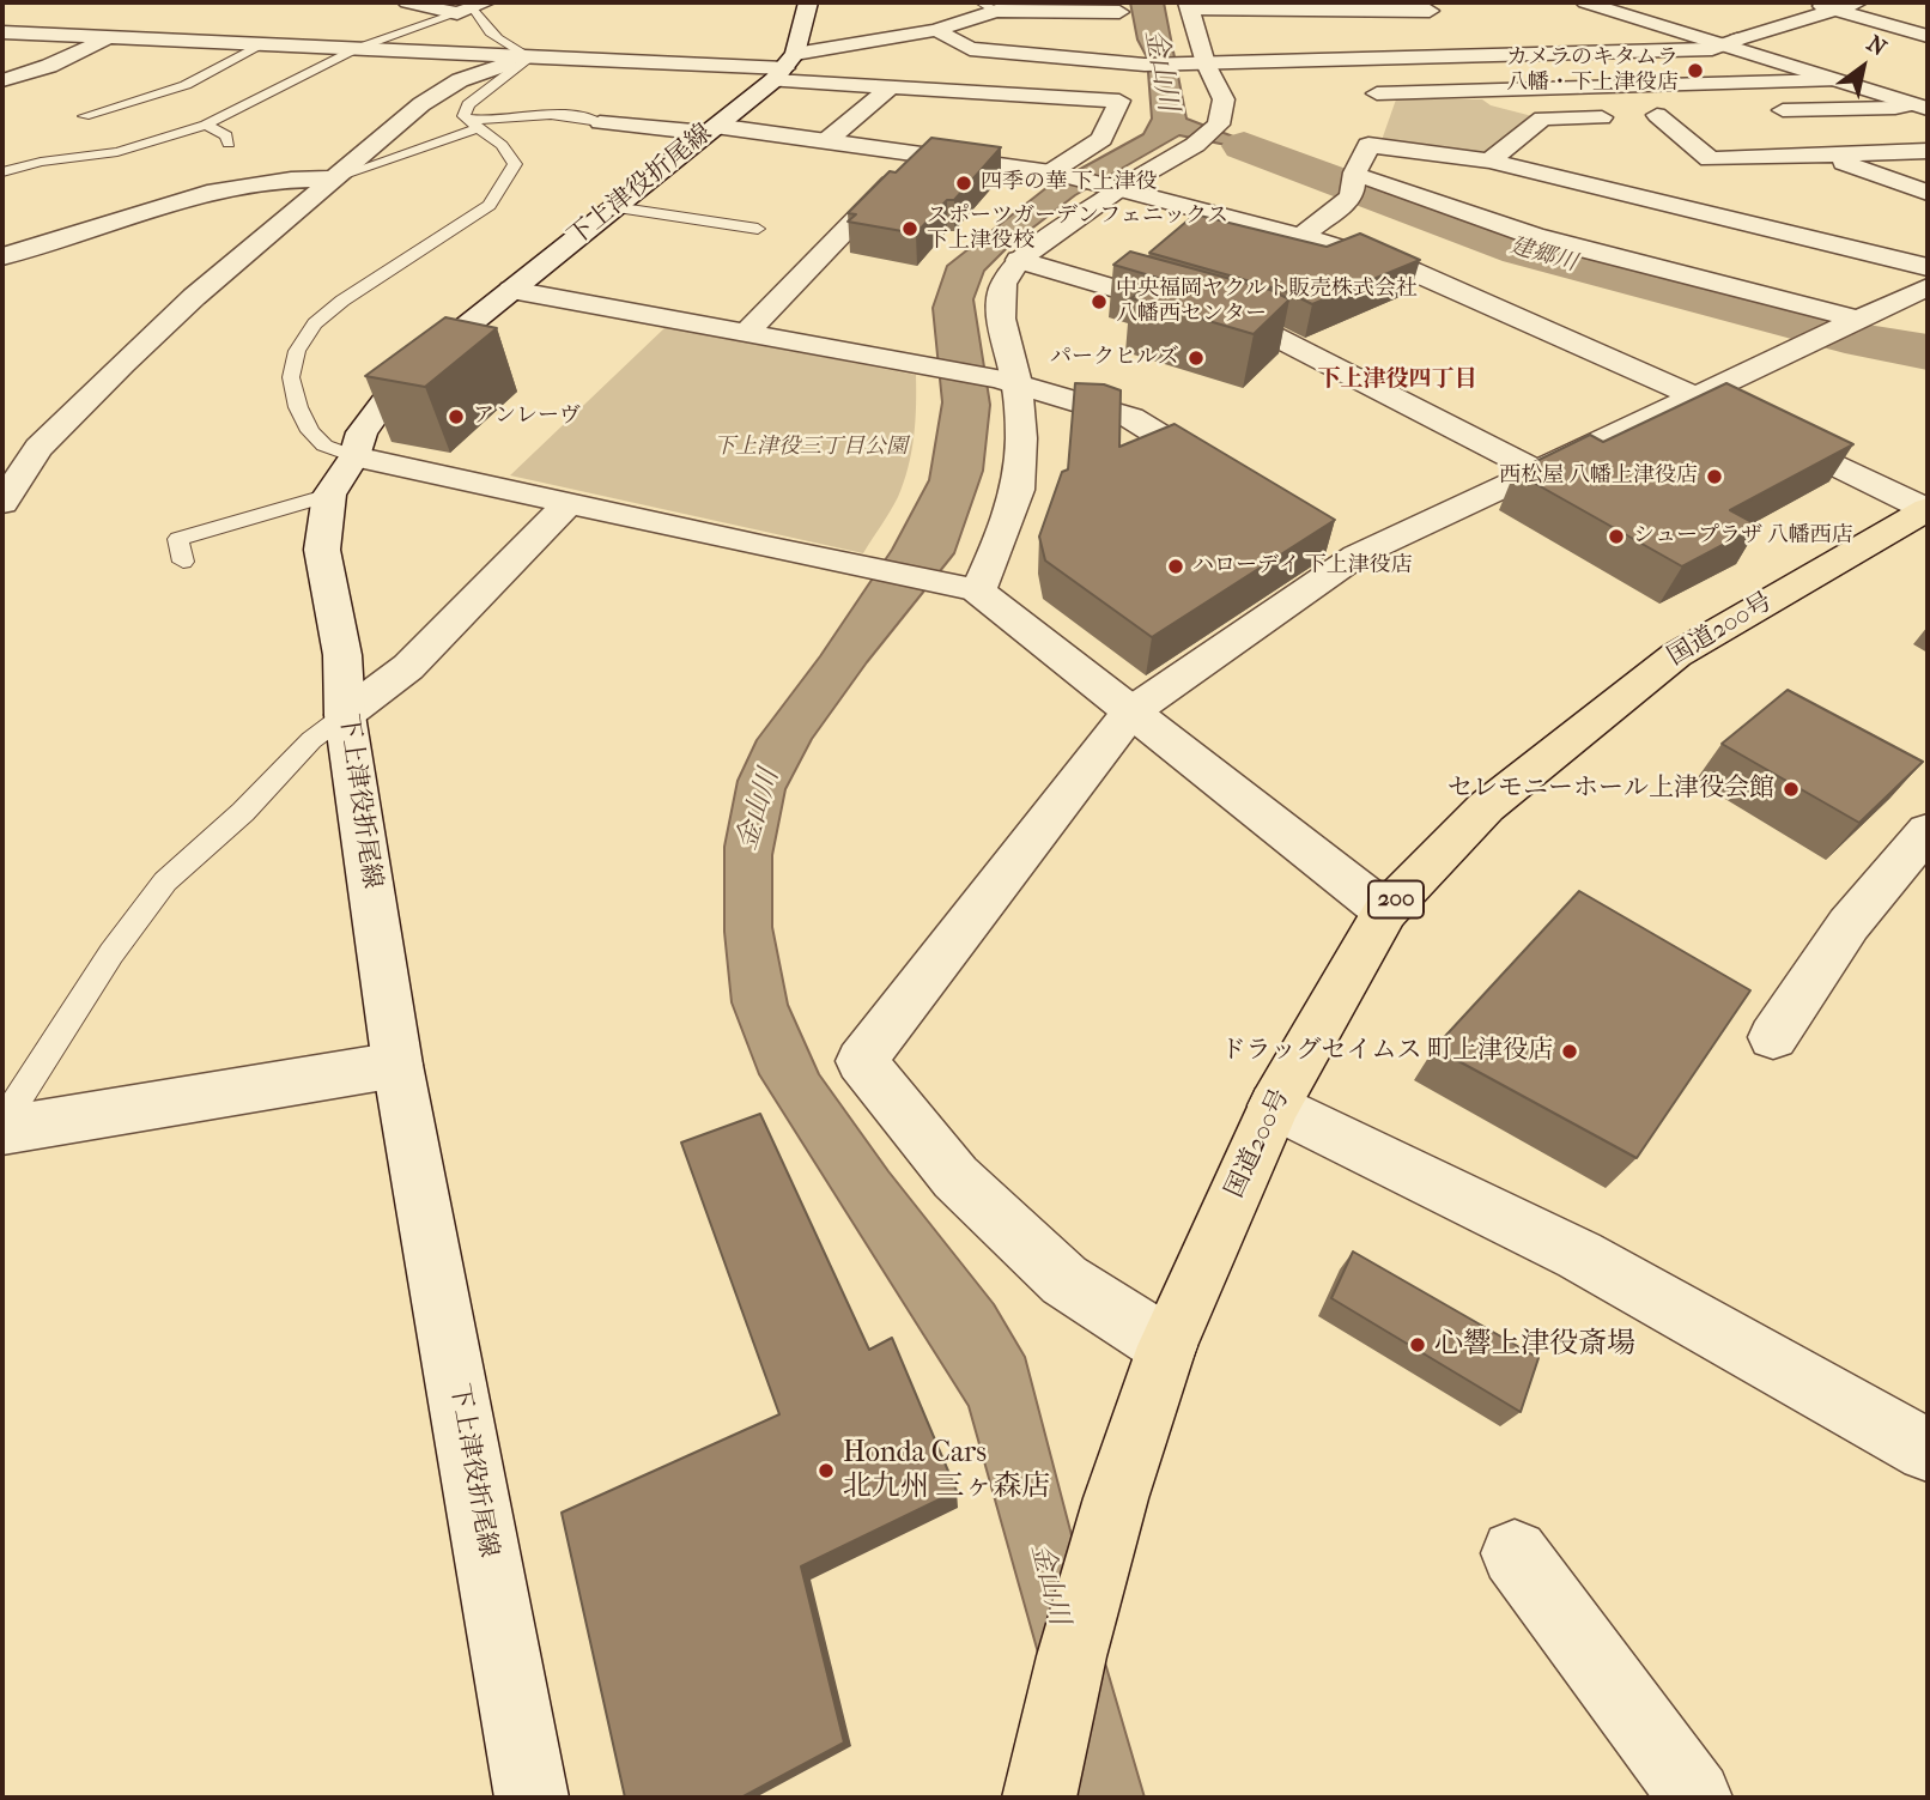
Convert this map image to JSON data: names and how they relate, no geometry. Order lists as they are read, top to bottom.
{
  "streets": {
    "highway": ["国道200号", "200"],
    "street": ["下上津役折尾線"]
  },
  "districts": ["下上津役四丁目"],
  "water": ["金山川", "建郷川"],
  "parks": ["下上津役三丁目公園"],
  "places": [
    "カメラのキタムラ 八幡・下上津役店",
    "四季の華 下上津役",
    "スポーツガーデンフェニックス 下上津役校",
    "中央福岡ヤクルト販売株式会社 八幡西センター",
    "パークヒルズ",
    "アンレーヴ",
    "西松屋 八幡上津役店",
    "シュープラザ 八幡西店",
    "ハローデイ 下上津役店",
    "セレモニーホール上津役会館",
    "ドラッグセイムス 町上津役店",
    "心響上津役斎場",
    "Honda Cars 北九州 三ヶ森店"
  ],
  "north": "top right"
}
